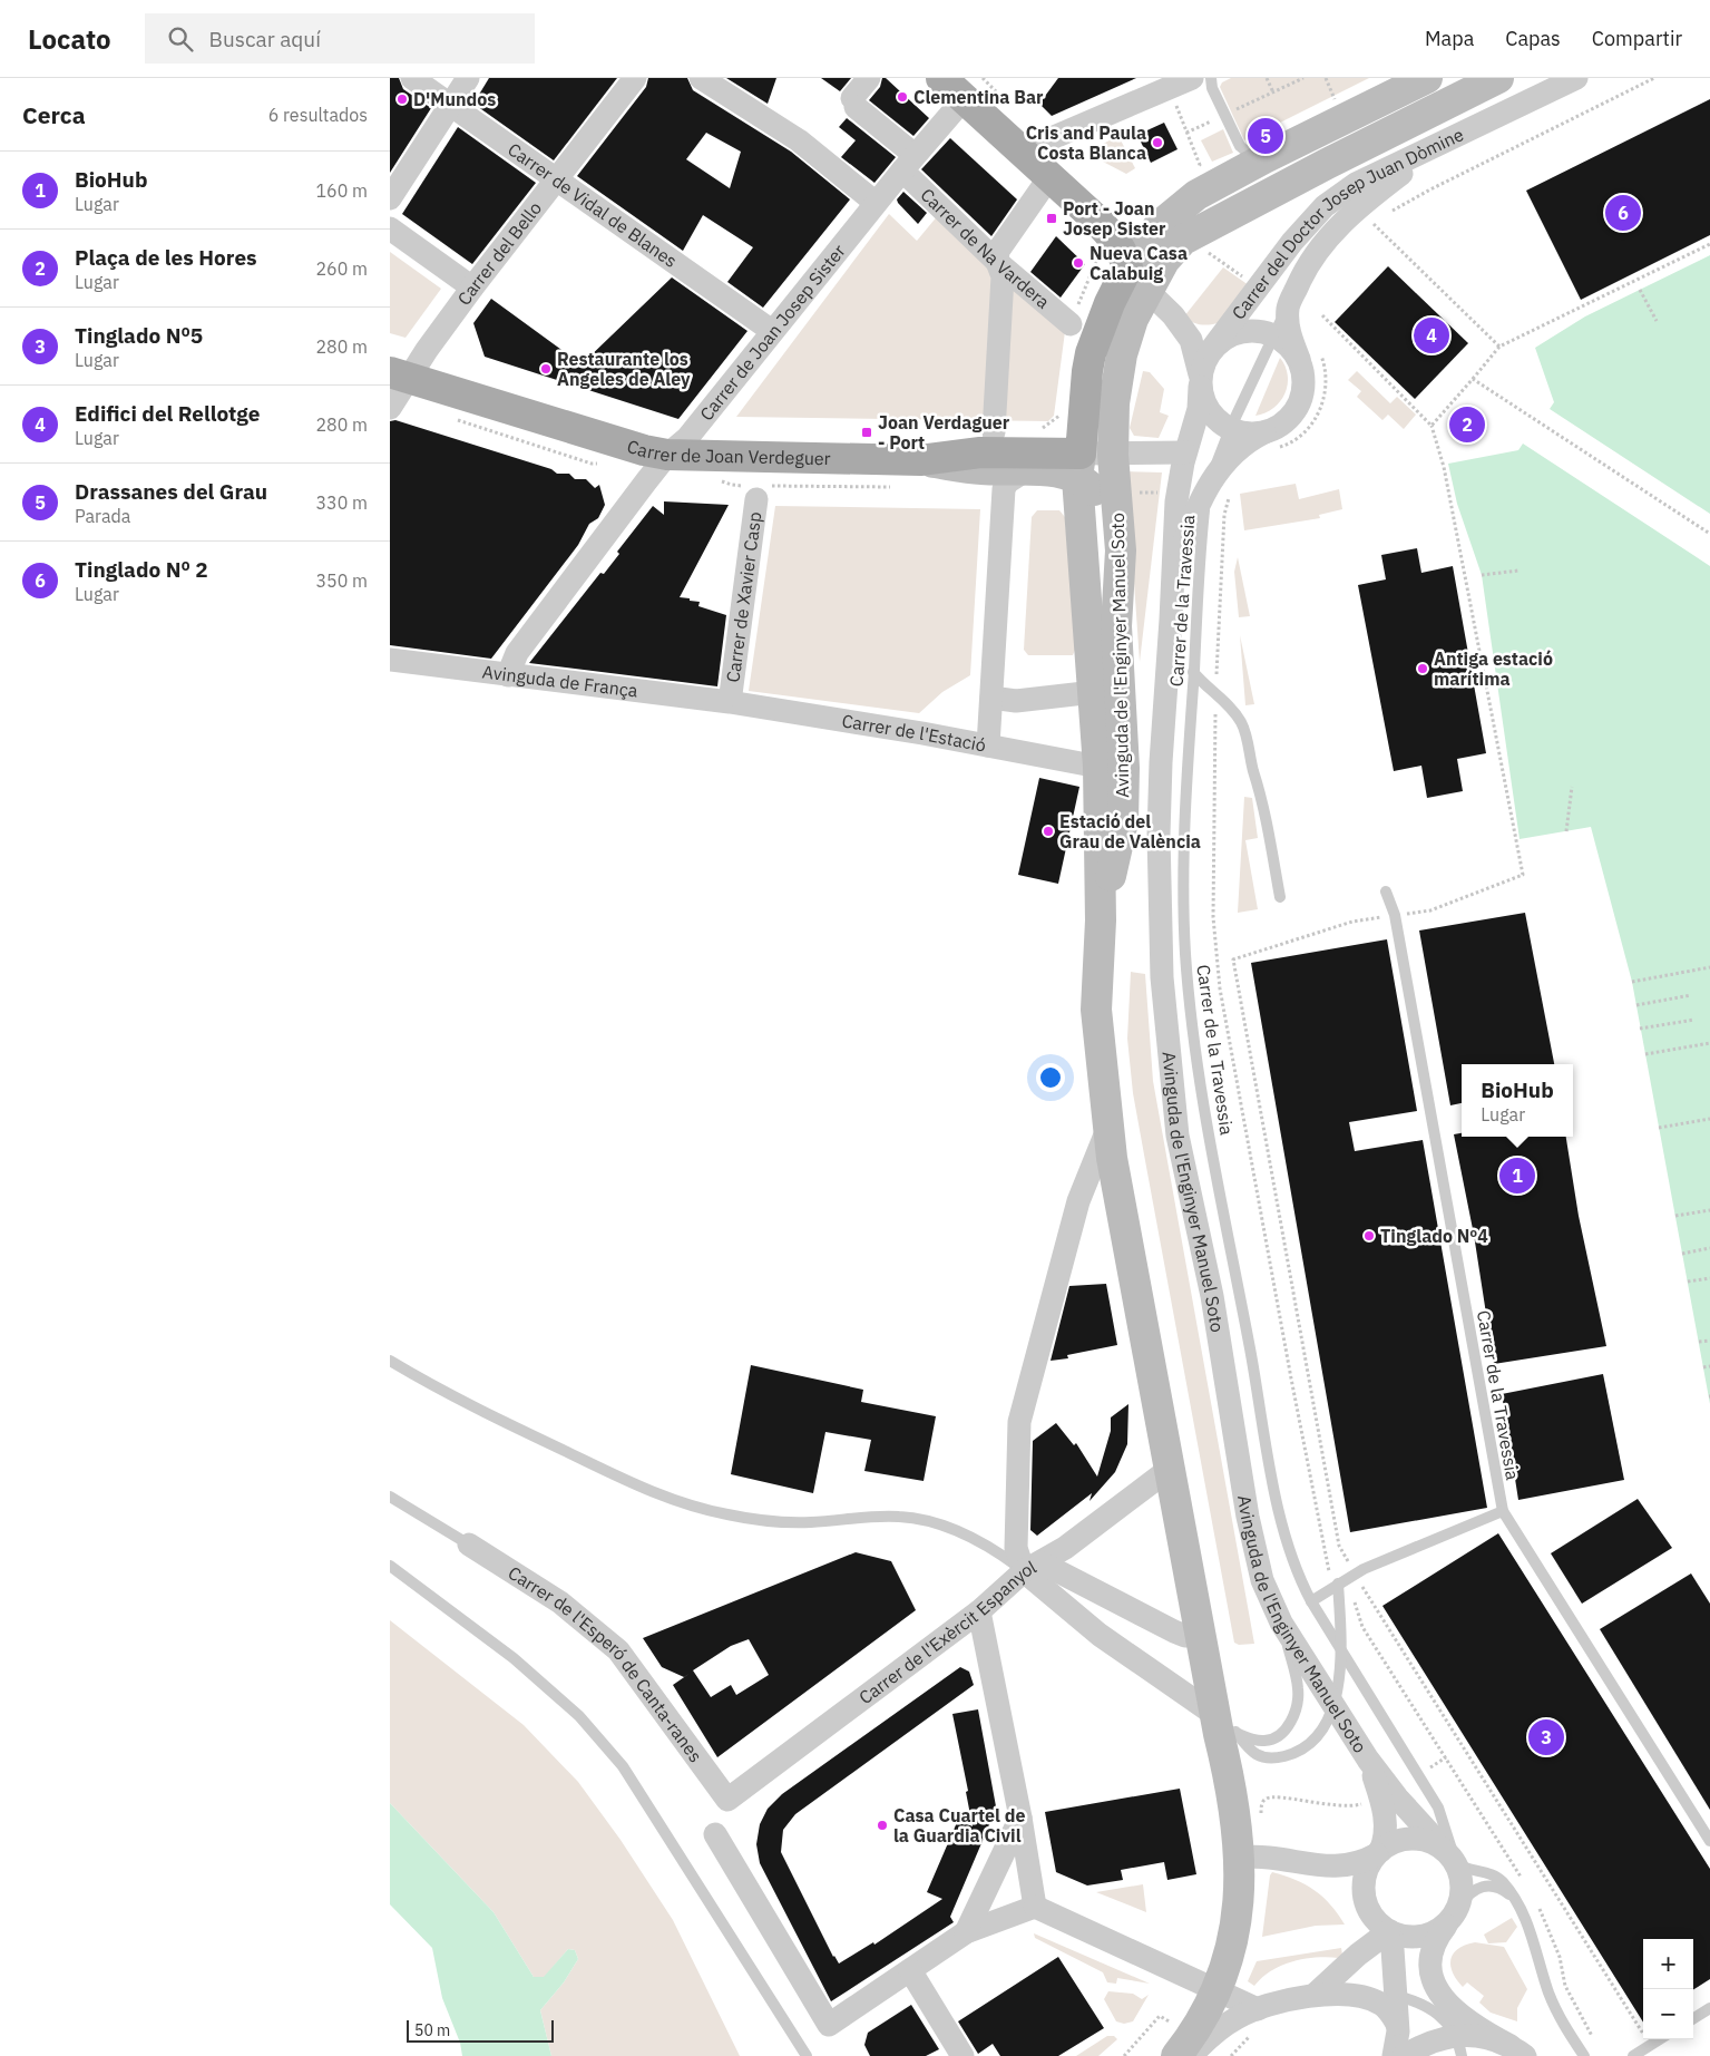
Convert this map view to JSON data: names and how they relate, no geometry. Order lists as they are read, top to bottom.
{
  "streets": {
    "main road": ["Carrer del Doctor Josep Juan Dòmine", "Carrer de Joan Verdeguer", "Avinguda de l'Enginyer Manuel Soto"],
    "street": [
      "Carrer de Vidal de Blanes",
      "Carrer de Na Vardera",
      "Carrer del Bello",
      "Carrer de Joan Josep Sister",
      "Carrer de Xavier Casp",
      "Avinguda de França",
      "Carrer de l'Estació",
      "Carrer de l'Exèrcit Espanyol",
      "Carrer de l'Esperó de Canta-ranes"
    ],
    "lane": ["Carrer de la Travessia"]
  },
  "crossings": [
    ["Carrer de Vidal de Blanes", "Carrer del Bello"],
    ["Carrer de Vidal de Blanes", "Carrer de Joan Josep Sister"],
    ["Carrer del Doctor Josep Juan Dòmine", "Carrer de la Travessia"],
    ["Carrer del Doctor Josep Juan Dòmine", "Avinguda de l'Enginyer Manuel Soto"],
    ["Carrer de Na Vardera", "Carrer de Joan Josep Sister"],
    ["Carrer del Bello", "Carrer de Joan Verdeguer"],
    ["Carrer de Joan Josep Sister", "Carrer de Joan Verdeguer"],
    ["Carrer de Joan Josep Sister", "Avinguda de França"],
    ["Carrer de Joan Verdeguer", "Avinguda de l'Enginyer Manuel Soto"],
    ["Carrer de Xavier Casp", "Avinguda de França"],
    ["Carrer de Xavier Casp", "Carrer de l'Estació"],
    ["Carrer de la Travessia", "Avinguda de l'Enginyer Manuel Soto"],
    ["Avinguda de l'Enginyer Manuel Soto", "Carrer de l'Estació"],
    ["Avinguda de l'Enginyer Manuel Soto", "Carrer de l'Exèrcit Espanyol"],
    ["Avinguda de França", "Carrer de l'Estació"],
    ["Carrer de l'Exèrcit Espanyol", "Carrer de l'Esperó de Canta-ranes"]
  ],
  "places": {
    "other": [
      "Clementina Bar",
      "D'Mundos",
      "Cris and Paula Costa Blanca",
      "Nueva Casa Calabuig",
      "Restaurante los Angeles de Aley",
      "Antiga estació marítima",
      "Estació del Grau de València",
      "Tinglado Nº4",
      "Casa Cuartel de la Guardia Civil"
    ],
    "transit": ["Port - Joan Josep Sister", "Joan Verdaguer - Port"]
  },
  "scale_bar": "50 m",
  "page": {
    "header": "Locato",
    "search": "Buscar aquí",
    "nav": ["Mapa", "Capas", "Compartir"],
    "heading": ["Cerca", "6 resultados"],
    "pins": [
      "5",
      "6",
      "4",
      "2",
      "1",
      "3"
    ],
    "list": [
      {
        "mark": "1",
        "name": "BioHub",
        "note": "Lugar",
        "value": "160 m"
      },
      {
        "mark": "2",
        "name": "Plaça de les Hores",
        "note": "Lugar",
        "value": "260 m"
      },
      {
        "mark": "3",
        "name": "Tinglado Nº5",
        "note": "Lugar",
        "value": "280 m"
      },
      {
        "mark": "4",
        "name": "Edifici del Rellotge",
        "note": "Lugar",
        "value": "280 m"
      },
      {
        "mark": "5",
        "name": "Drassanes del Grau",
        "note": "Parada",
        "value": "330 m"
      },
      {
        "mark": "6",
        "name": "Tinglado Nº 2",
        "note": "Lugar",
        "value": "350 m"
      }
    ],
    "popup": ["BioHub", "Lugar"],
    "map_buttons": ["+", "−"],
    "scale": "50 m"
  }
}
